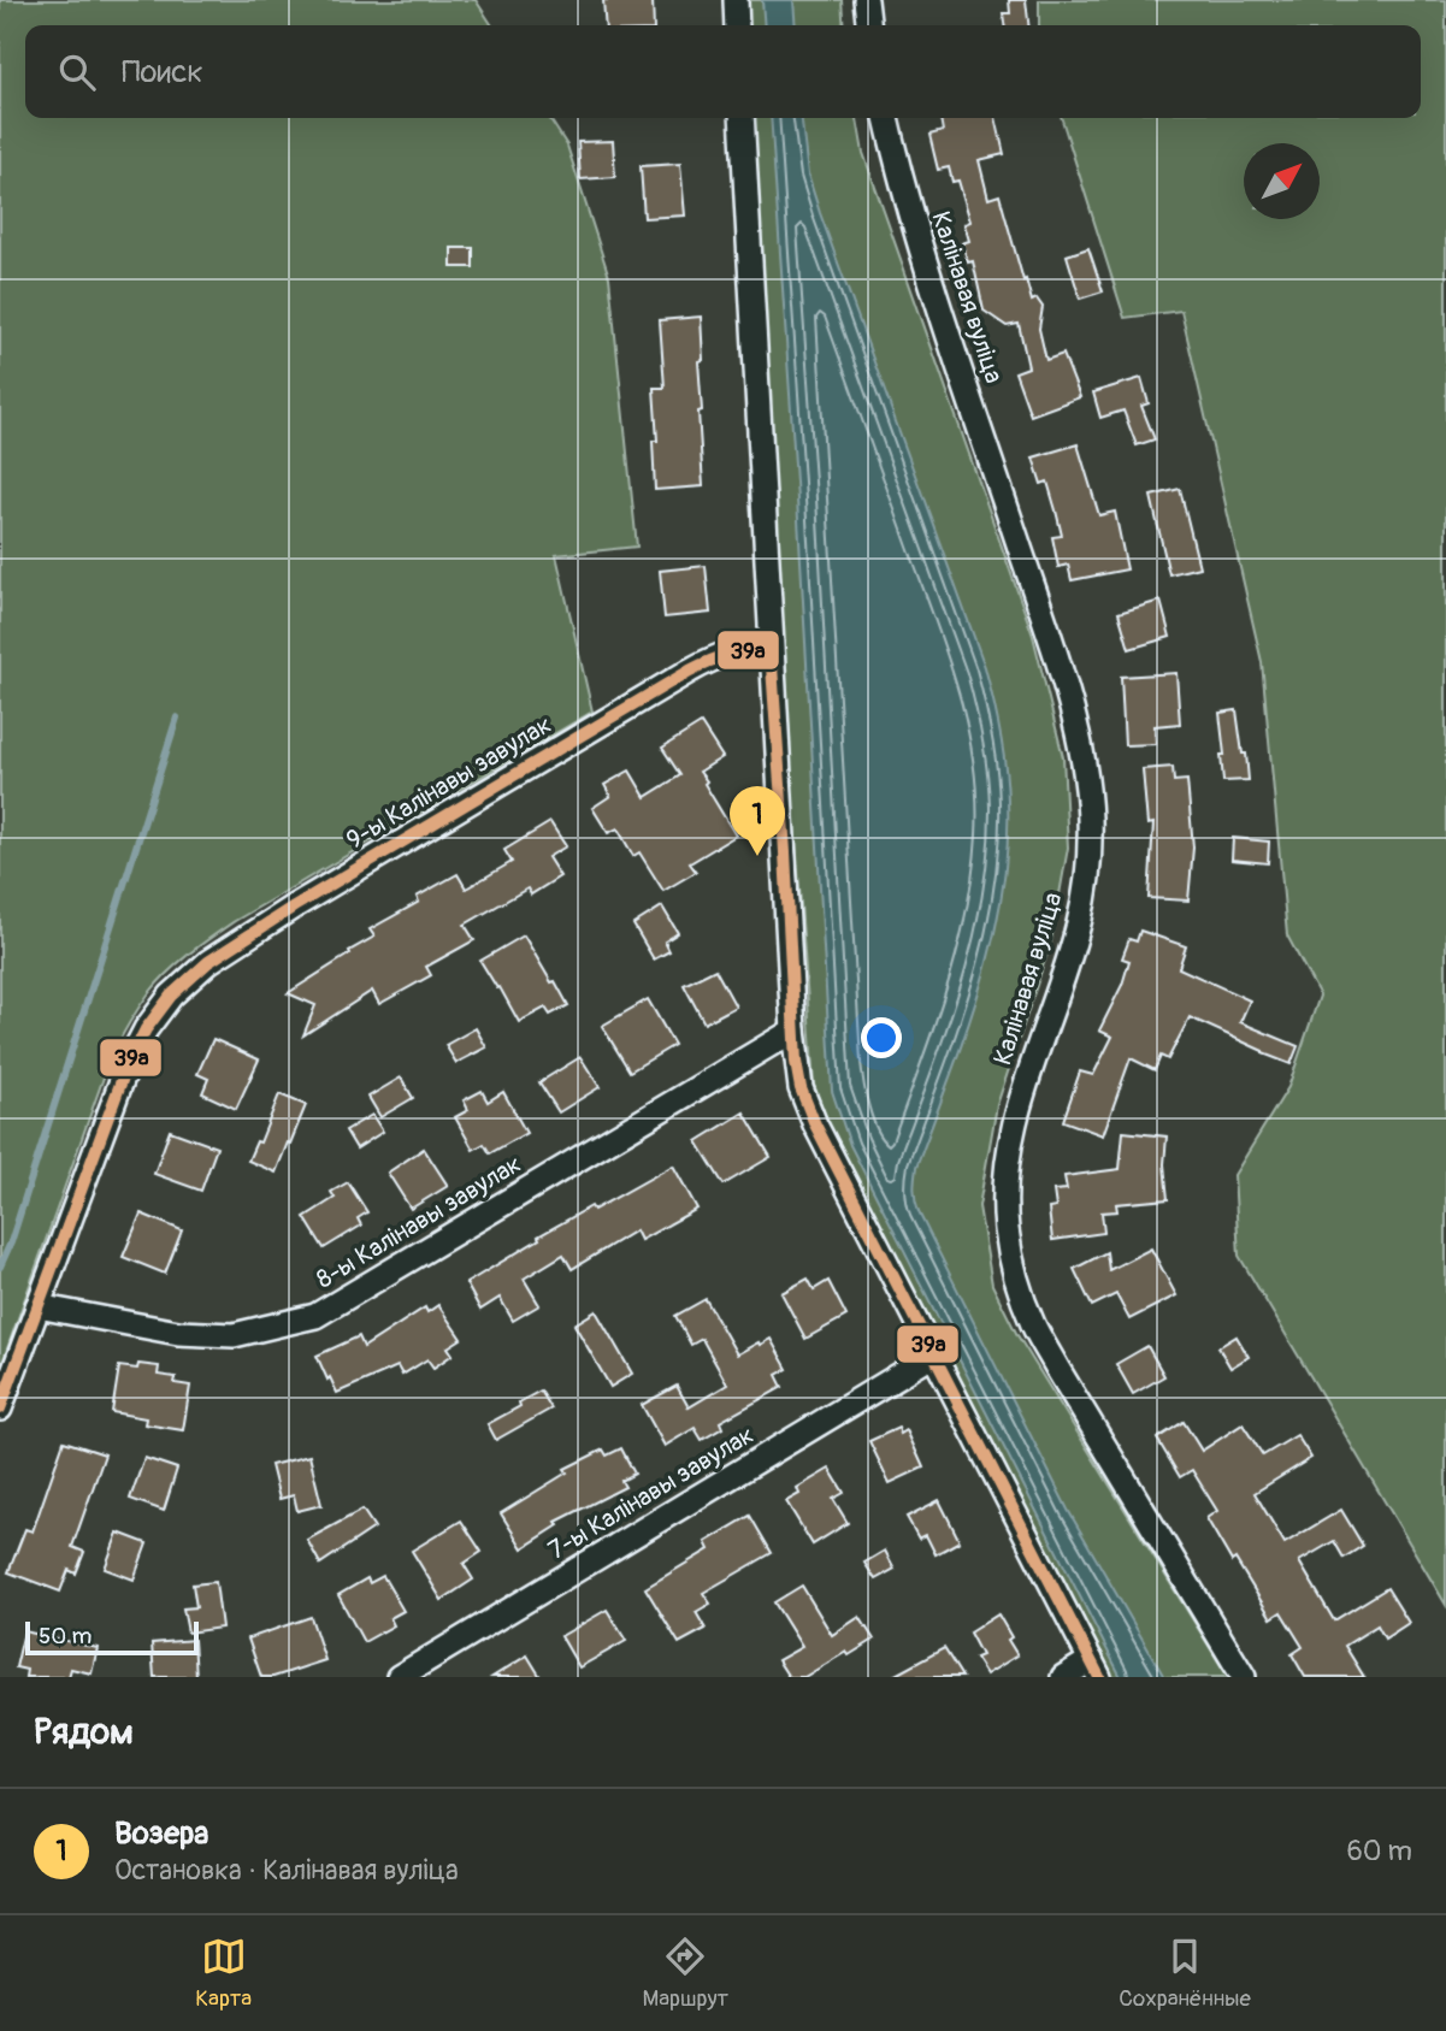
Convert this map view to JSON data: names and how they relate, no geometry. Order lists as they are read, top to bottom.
{
  "streets": {
    "street": [
      "Калінавая вуліца",
      "9-ы Калінавы завулак",
      "8-ы Калінавы завулак",
      "7-ы Калінавы завулак"
    ]
  },
  "crossings": [
    ["9-ы Калінавы завулак", "8-ы Калінавы завулак"]
  ],
  "lines": ["transit line 39а"],
  "scale_bar": "50 m",
  "north": "top right",
  "page": {
    "search": "Поиск",
    "pins": "1",
    "scale": "50 m",
    "heading": "Рядом",
    "list": [
      {
        "mark": "1",
        "name": "Возера",
        "note": "Остановка · Калінавая вуліца",
        "value": "60 m"
      }
    ],
    "nav": ["Карта", "Маршрут", "Сохранённые"]
  }
}
